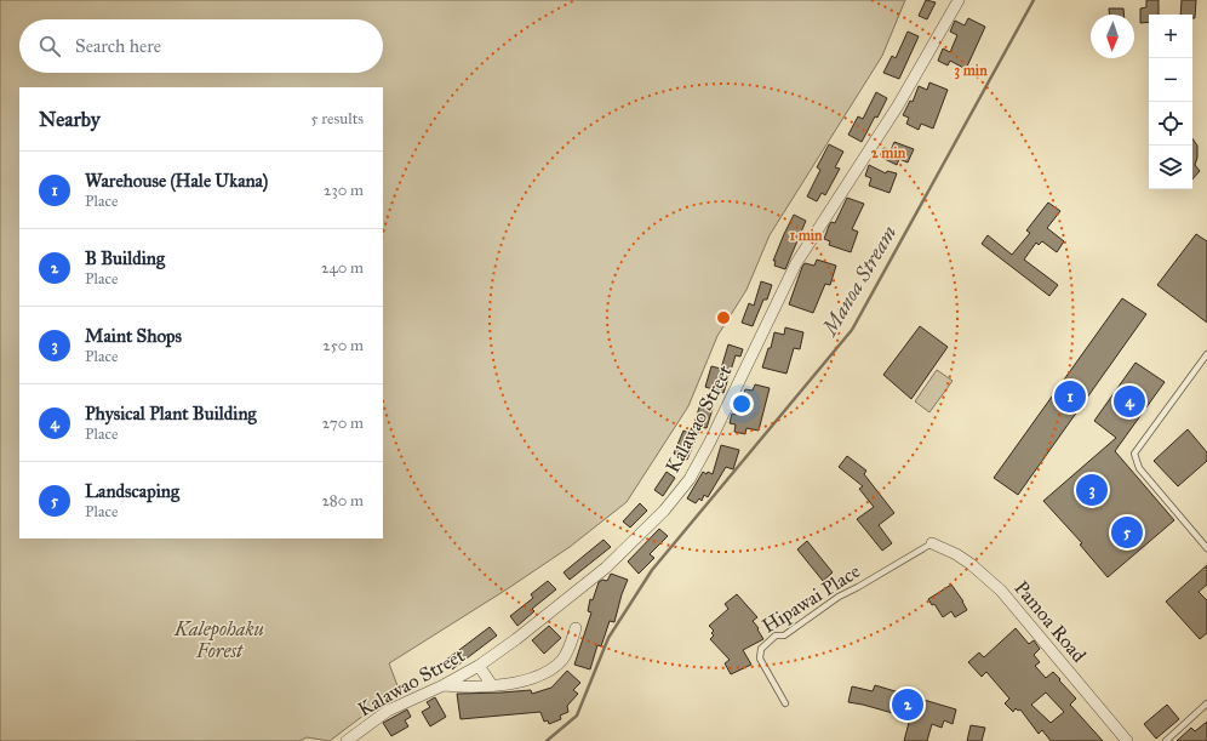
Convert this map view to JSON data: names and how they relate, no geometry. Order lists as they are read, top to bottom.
{
  "streets": {
    "street": ["Kalawao Street", "Pamoa Road"],
    "lane": ["Hipawai Place"]
  },
  "crossings": [
    ["Hipawai Place", "Pamoa Road"]
  ],
  "water": ["Manoa Stream"],
  "parks": ["Kalepohaku Forest"],
  "north": "bottom",
  "page": {
    "map_buttons": ["+", "−"],
    "search": "Search here",
    "heading": ["Nearby", "5 results"],
    "list": [
      {
        "mark": "1",
        "name": "Warehouse (Hale Ukana)",
        "note": "Place",
        "value": "230 m"
      },
      {
        "mark": "2",
        "name": "B Building",
        "note": "Place",
        "value": "240 m"
      },
      {
        "mark": "3",
        "name": "Maint Shops",
        "note": "Place",
        "value": "250 m"
      },
      {
        "mark": "4",
        "name": "Physical Plant Building",
        "note": "Place",
        "value": "270 m"
      },
      {
        "mark": "5",
        "name": "Landscaping",
        "note": "Place",
        "value": "280 m"
      }
    ],
    "pins": [
      "1",
      "4",
      "3",
      "5",
      "2"
    ]
  },
  "rings": ["3 min", "2 min", "1 min"]
}
